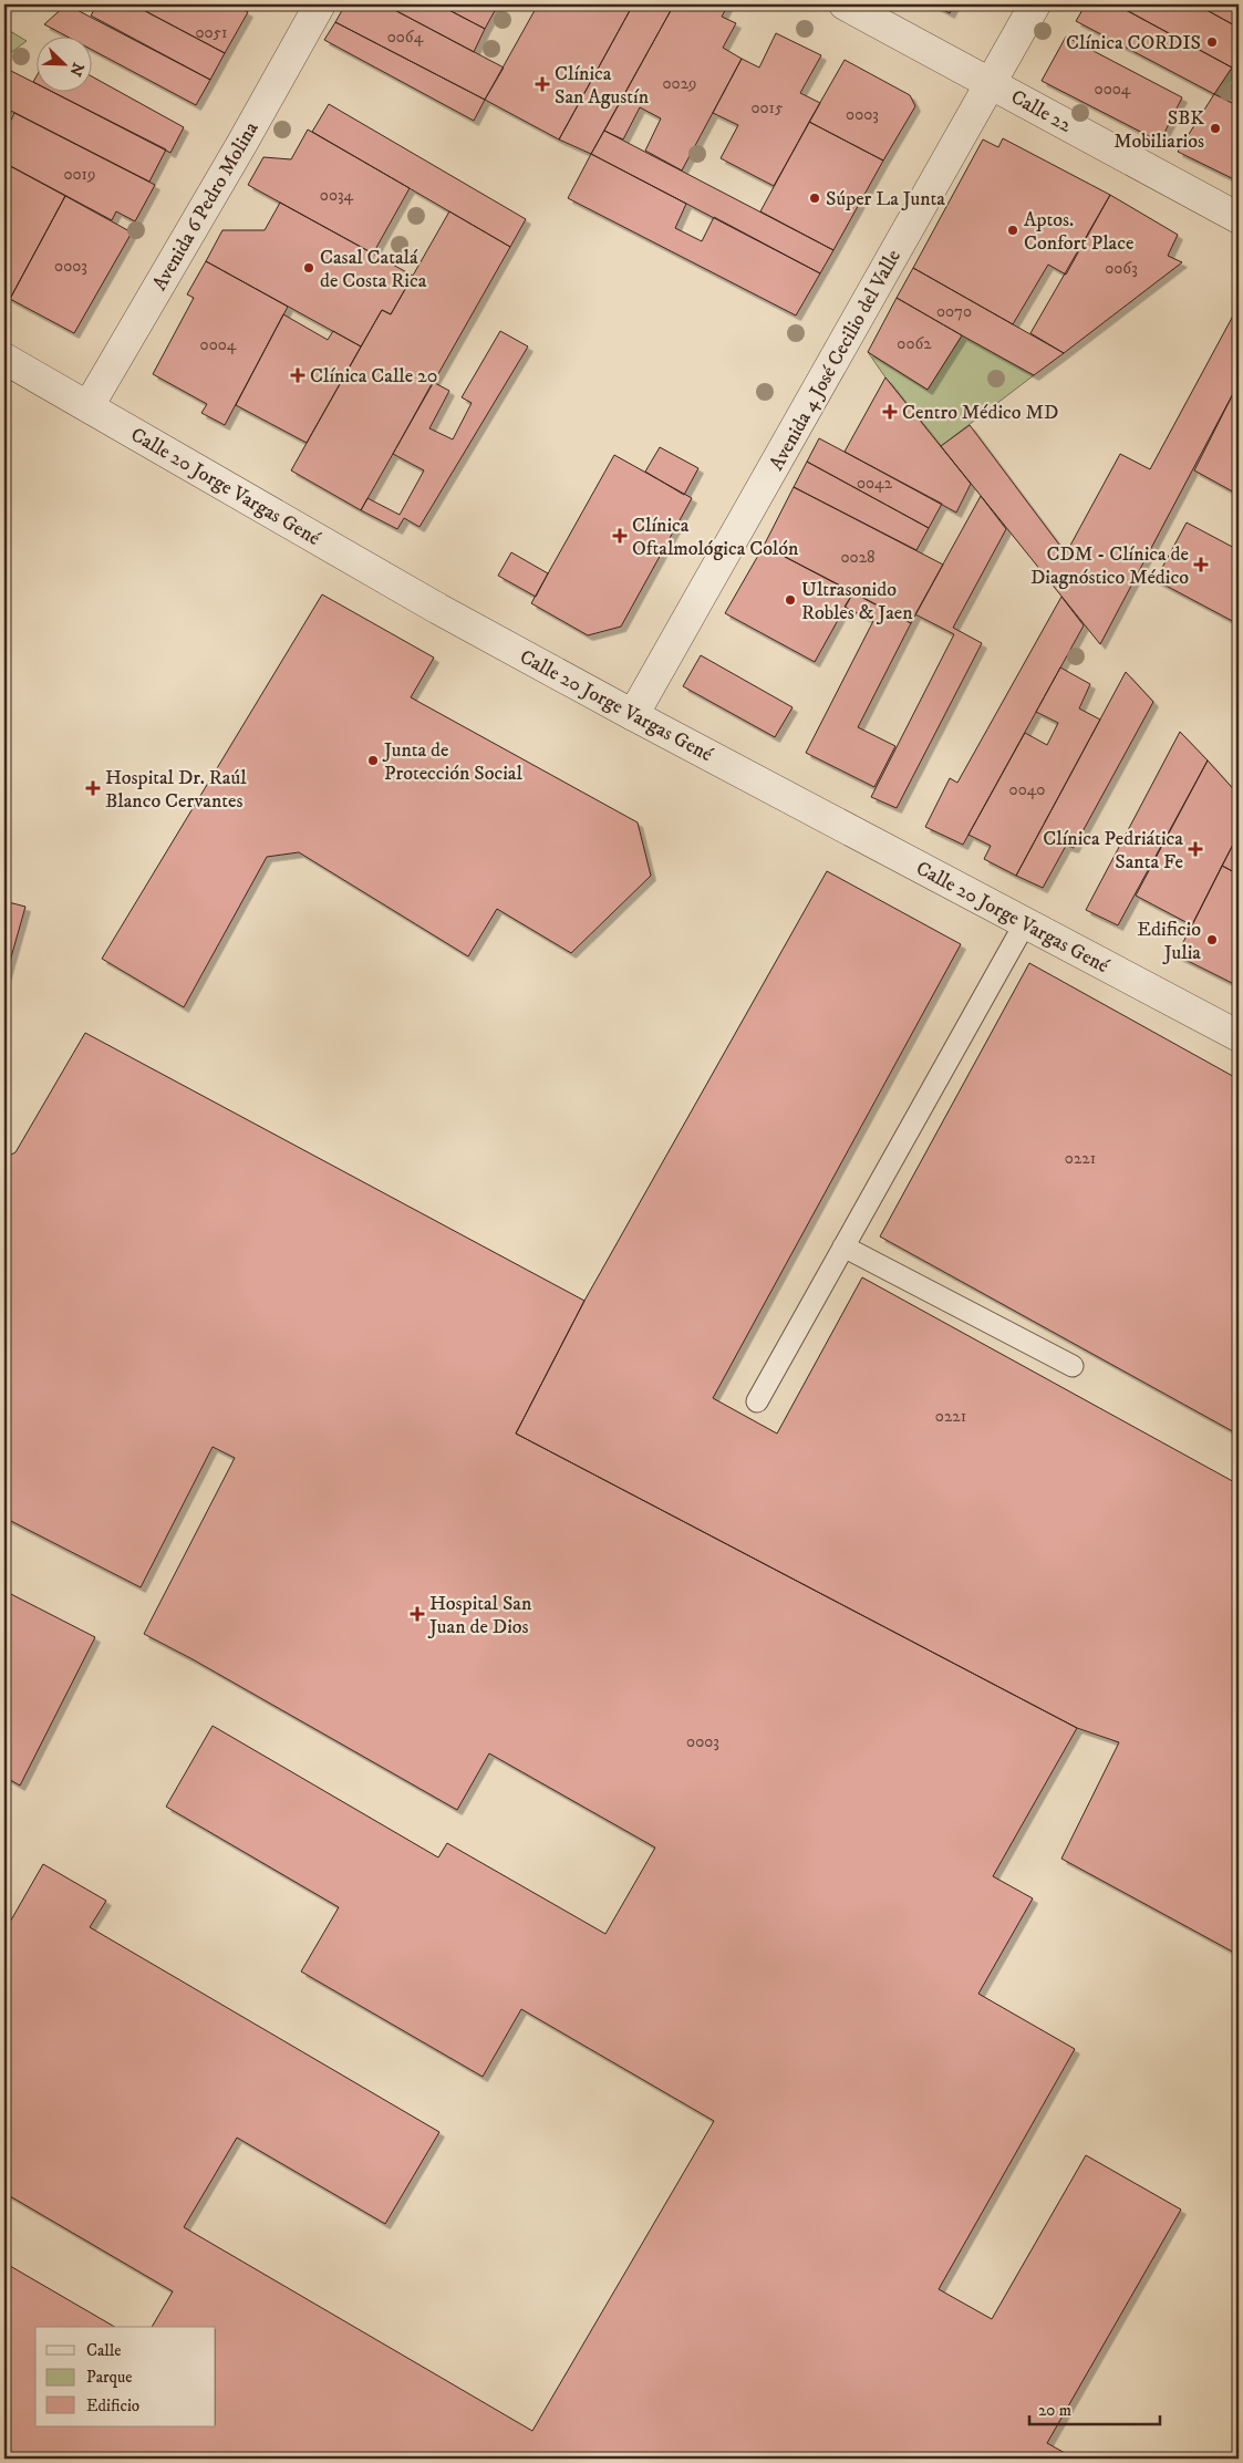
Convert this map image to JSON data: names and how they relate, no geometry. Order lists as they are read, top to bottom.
{
  "streets": {
    "street": [
      "Calle 22",
      "Avenida 6 Pedro Molina",
      "Avenida 4 José Cecilio del Valle",
      "Calle 20 Jorge Vargas Gené"
    ]
  },
  "crossings": [
    ["Calle 22", "Avenida 4 José Cecilio del Valle"],
    ["Avenida 6 Pedro Molina", "Calle 20 Jorge Vargas Gené"],
    ["Avenida 4 José Cecilio del Valle", "Calle 20 Jorge Vargas Gené"]
  ],
  "places": {
    "other": [
      "Clínica CORDIS",
      "SBK Mobiliarios",
      "Súper La Junta",
      "Aptos. Confort Place",
      "Casal Catalá de Costa Rica",
      "Ultrasonido Robles & Jaen",
      "Junta de Protección Social",
      "Edificio Julia"
    ],
    "health": [
      "Clínica San Agustín",
      "Clínica Calle 20",
      "Centro Médico MD",
      "Clínica Oftalmológica Colón",
      "CDM - Clínica de Diagnóstico Médico",
      "Hospital Dr. Raúl Blanco Cervantes",
      "Clínica Pedriática Santa Fe",
      "Hospital San Juan de Dios"
    ]
  },
  "house_numbers": [
    "0051",
    "0064",
    "0029",
    "0004",
    "0015",
    "0003",
    "0019",
    "0034",
    "0003",
    "0063",
    "0070",
    "0062",
    "0004",
    "0042",
    "0028",
    "0040",
    "0221",
    "0221",
    "0003"
  ],
  "legend": ["Calle", "Parque", "Edificio"],
  "scale_bar": "20 m",
  "north": "bottom right"
}
